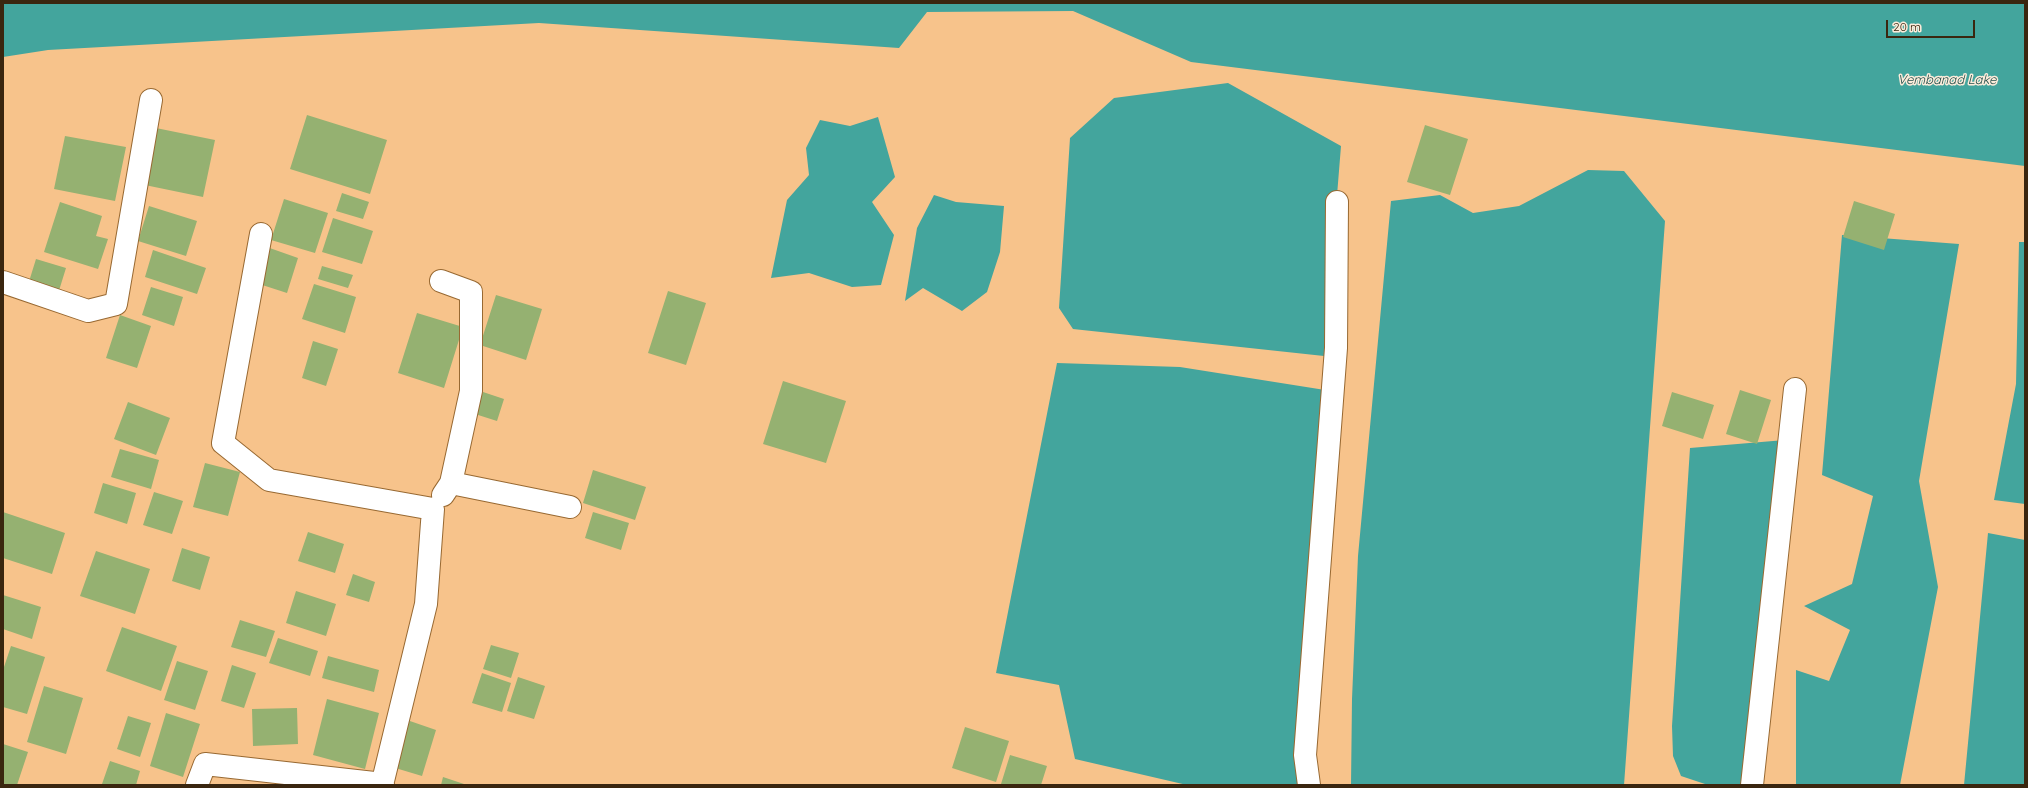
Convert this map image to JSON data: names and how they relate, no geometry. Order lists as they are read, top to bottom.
{
  "water": ["Vembanad Lake"],
  "scale_bar": "20 m"
}
